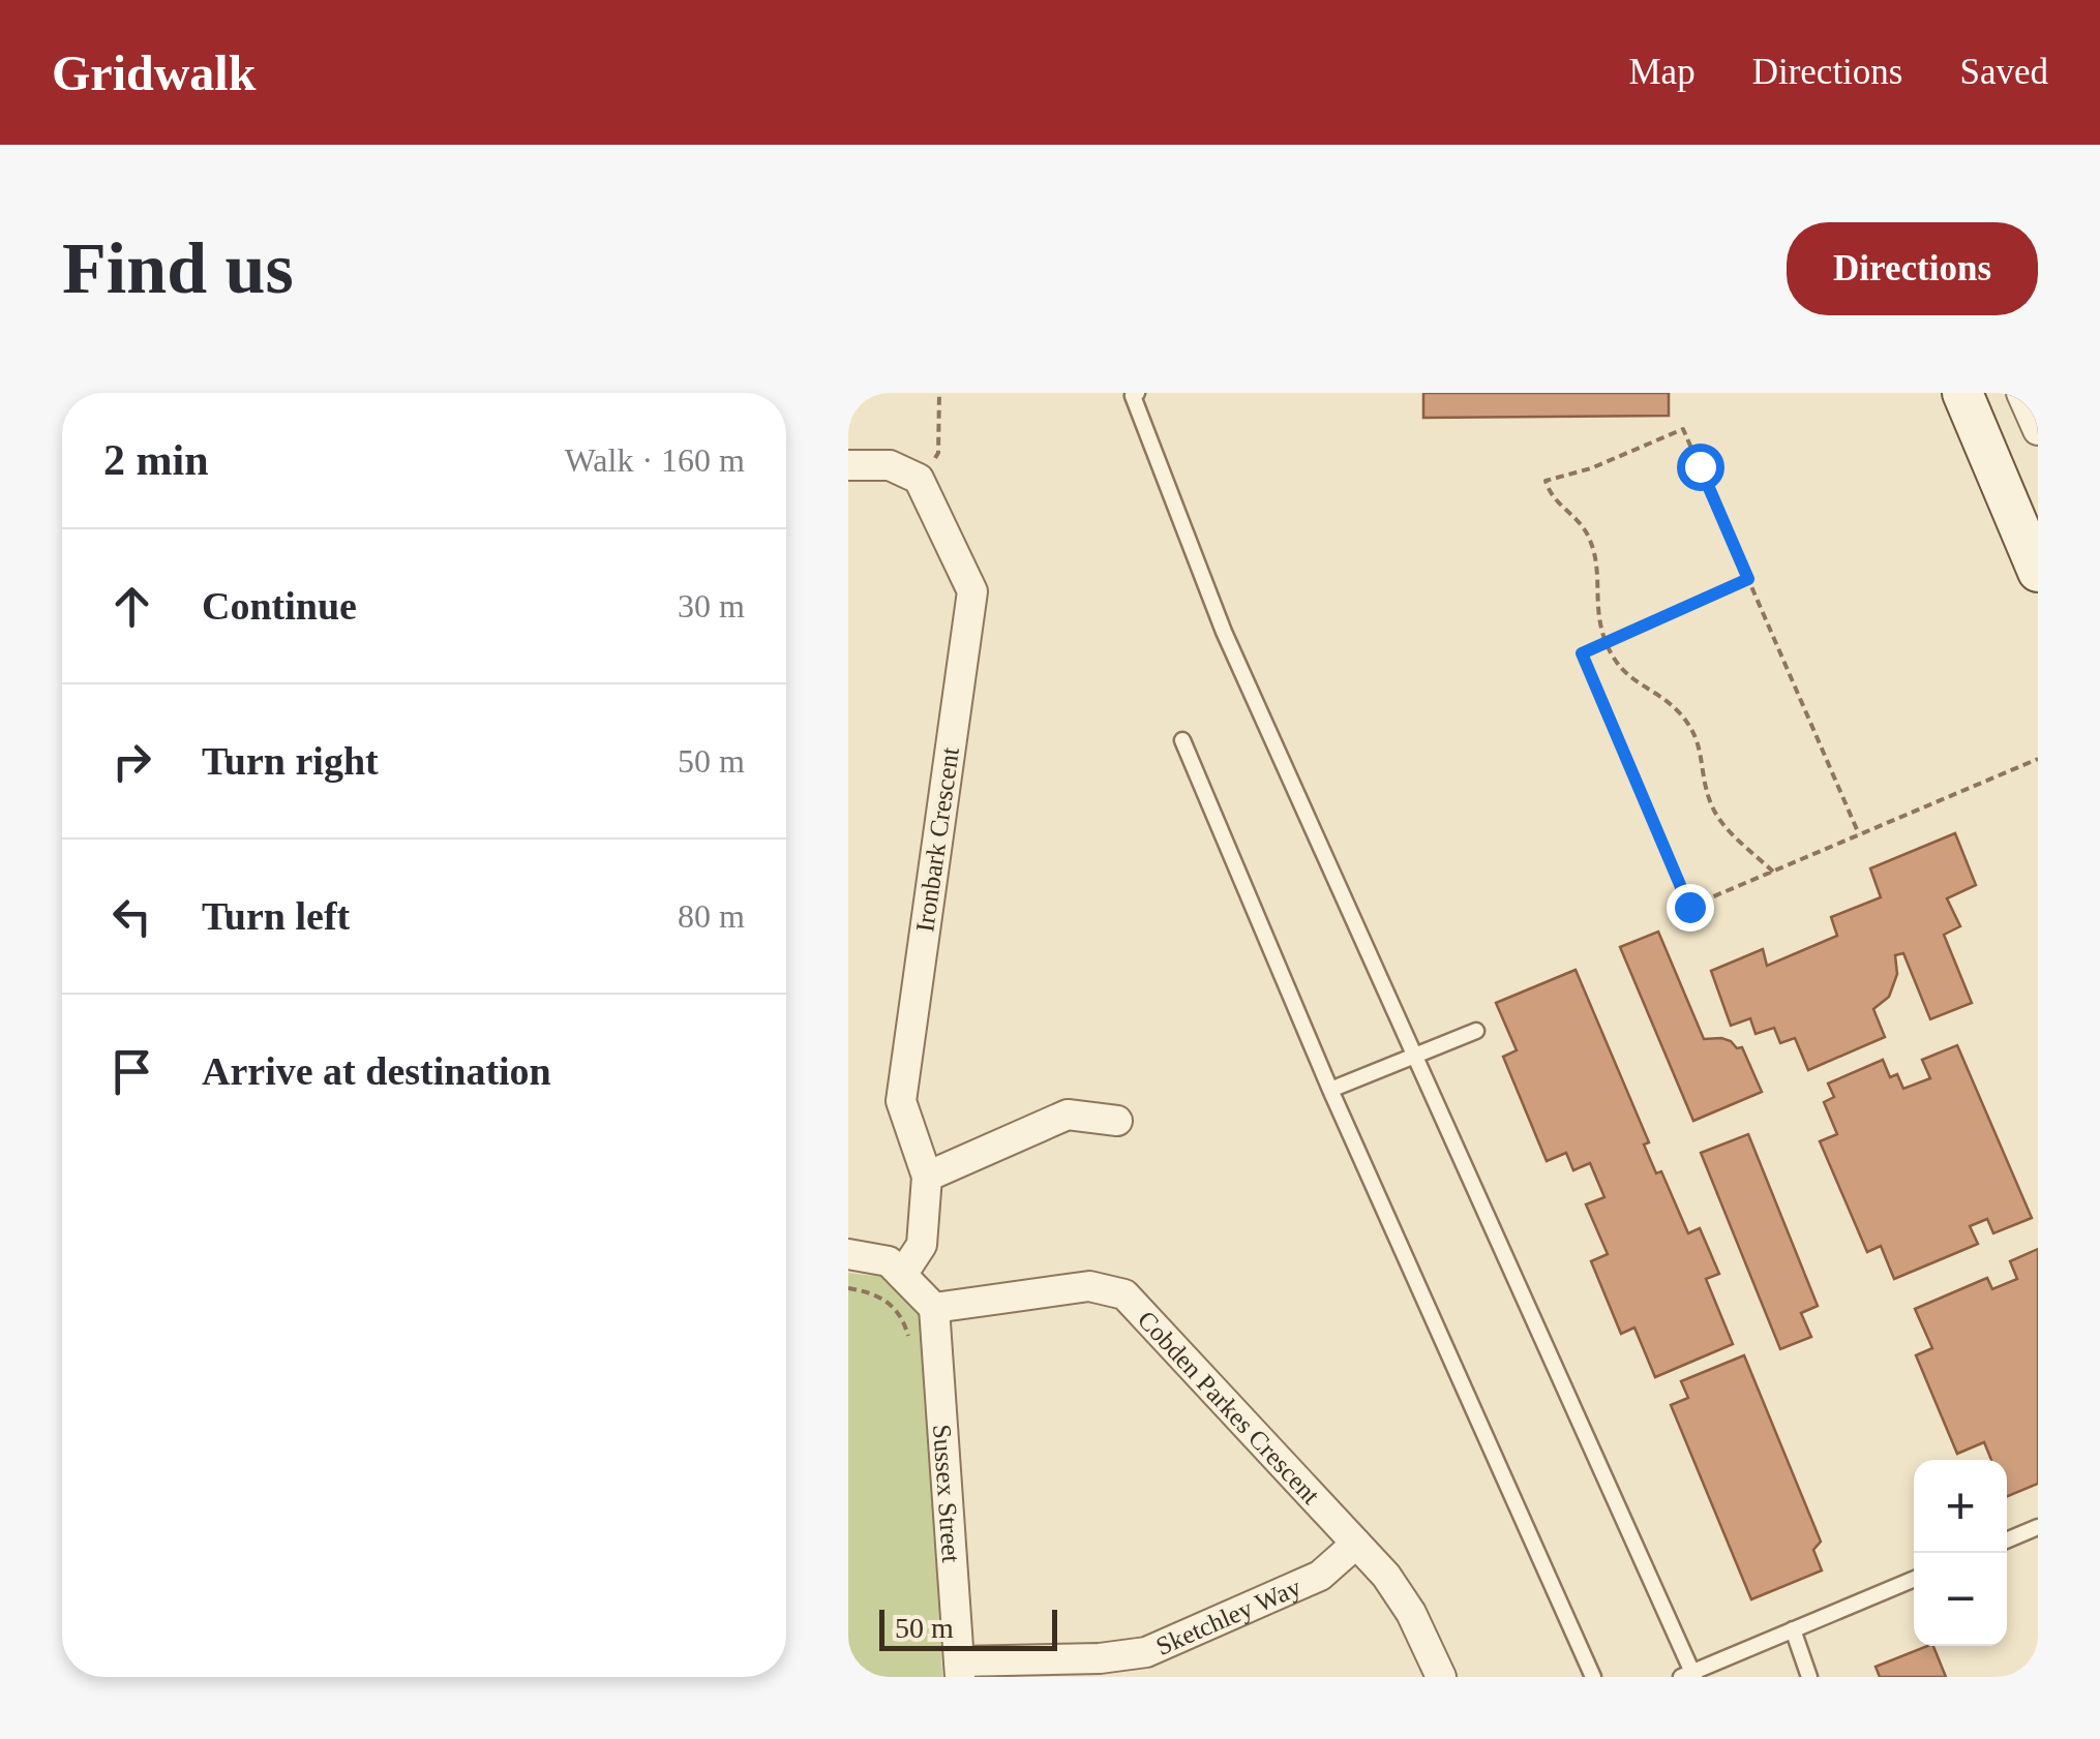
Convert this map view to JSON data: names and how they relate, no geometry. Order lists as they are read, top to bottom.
{
  "streets": {
    "street": [
      "Ironbark Crescent",
      "Cobden Parkes Crescent",
      "Sussex Street",
      "Sketchley Way"
    ]
  },
  "crossings": [
    ["Cobden Parkes Crescent", "Sussex Street"],
    ["Cobden Parkes Crescent", "Sketchley Way"],
    ["Sussex Street", "Sketchley Way"]
  ],
  "scale_bar": "50 m",
  "page": {
    "header": "Gridwalk",
    "nav": ["Map", "Directions", "Saved"],
    "buttons": "Directions",
    "title": "Find us",
    "heading": ["2 min", "Walk · 160 m"],
    "list": [
      ["Continue", "30 m"],
      ["Turn right", "50 m"],
      ["Turn left", "80 m"],
      "Arrive at destination"
    ],
    "map_buttons": ["+", "−"],
    "scale": "50 m"
  }
}
